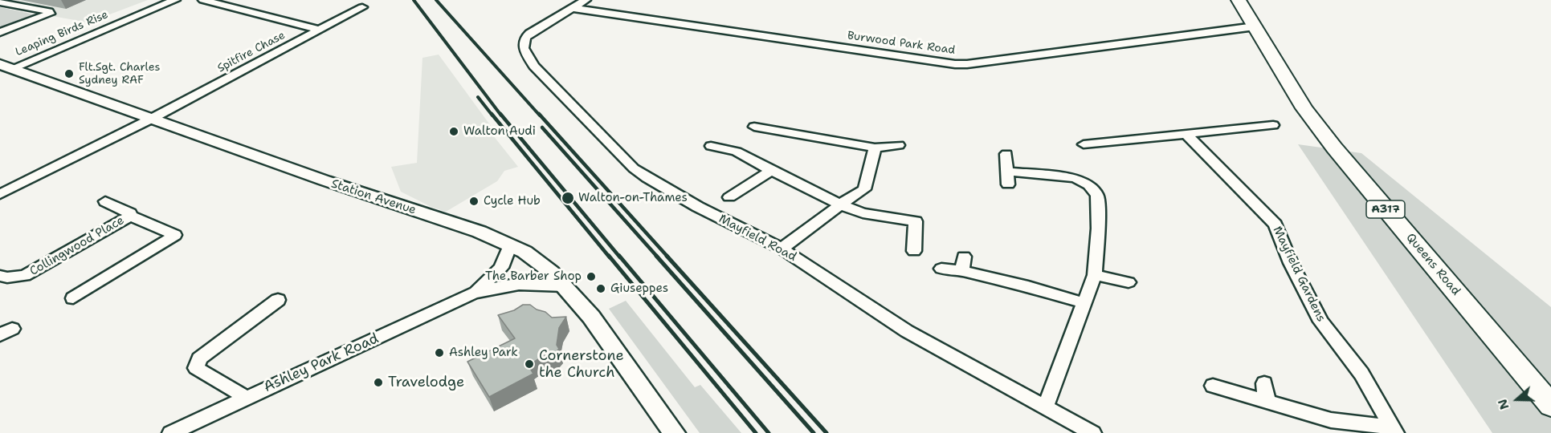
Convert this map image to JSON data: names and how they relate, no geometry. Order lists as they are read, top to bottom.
{
  "streets": {
    "main road": ["A317", "Queens Road"],
    "street": [
      "Leaping Birds Rise",
      "Burwood Park Road",
      "Spitfire Chase",
      "Station Avenue",
      "Mayfield Road",
      "Collingwood Place",
      "Mayfield Gardens",
      "Ashley Park Road"
    ]
  },
  "crossings": [
    ["Leaping Birds Rise", "Station Avenue"],
    ["Burwood Park Road", "Mayfield Road"],
    ["Burwood Park Road", "Queens Road"],
    ["Spitfire Chase", "Station Avenue"],
    ["Station Avenue", "Ashley Park Road"]
  ],
  "places": [
    "Flt.Sgt. Charles Sydney RAF",
    "Walton Audi",
    "Walton-on-Thames",
    "Cycle Hub",
    "The Barber Shop",
    "Giuseppes",
    "Ashley Park",
    "Cornerstone the Church",
    "Travelodge"
  ],
  "north": "left"
}
